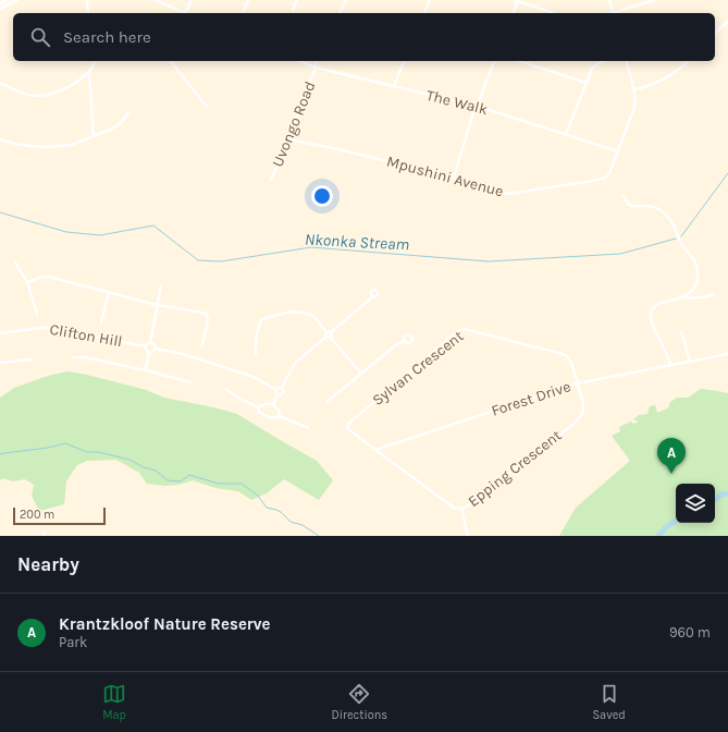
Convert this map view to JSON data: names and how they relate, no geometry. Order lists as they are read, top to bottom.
{
  "streets": {
    "street": [
      "The Walk",
      "Uvongo Road",
      "Mpushini Avenue",
      "Clifton Hill",
      "Sylvan Crescent",
      "Forest Drive",
      "Epping Crescent"
    ]
  },
  "crossings": [
    ["The Walk", "Uvongo Road"],
    ["The Walk", "Mpushini Avenue"],
    ["Uvongo Road", "Mpushini Avenue"],
    ["Sylvan Crescent", "Forest Drive"],
    ["Sylvan Crescent", "Epping Crescent"],
    ["Forest Drive", "Epping Crescent"]
  ],
  "water": ["Nkonka Stream"],
  "scale_bar": "200 m",
  "page": {
    "search": "Search here",
    "pins": "A",
    "scale": "200 m",
    "heading": "Nearby",
    "list": [
      {
        "mark": "A",
        "name": "Krantzkloof Nature Reserve",
        "note": "Park",
        "value": "960 m"
      }
    ],
    "nav": ["Map", "Directions", "Saved"]
  }
}
